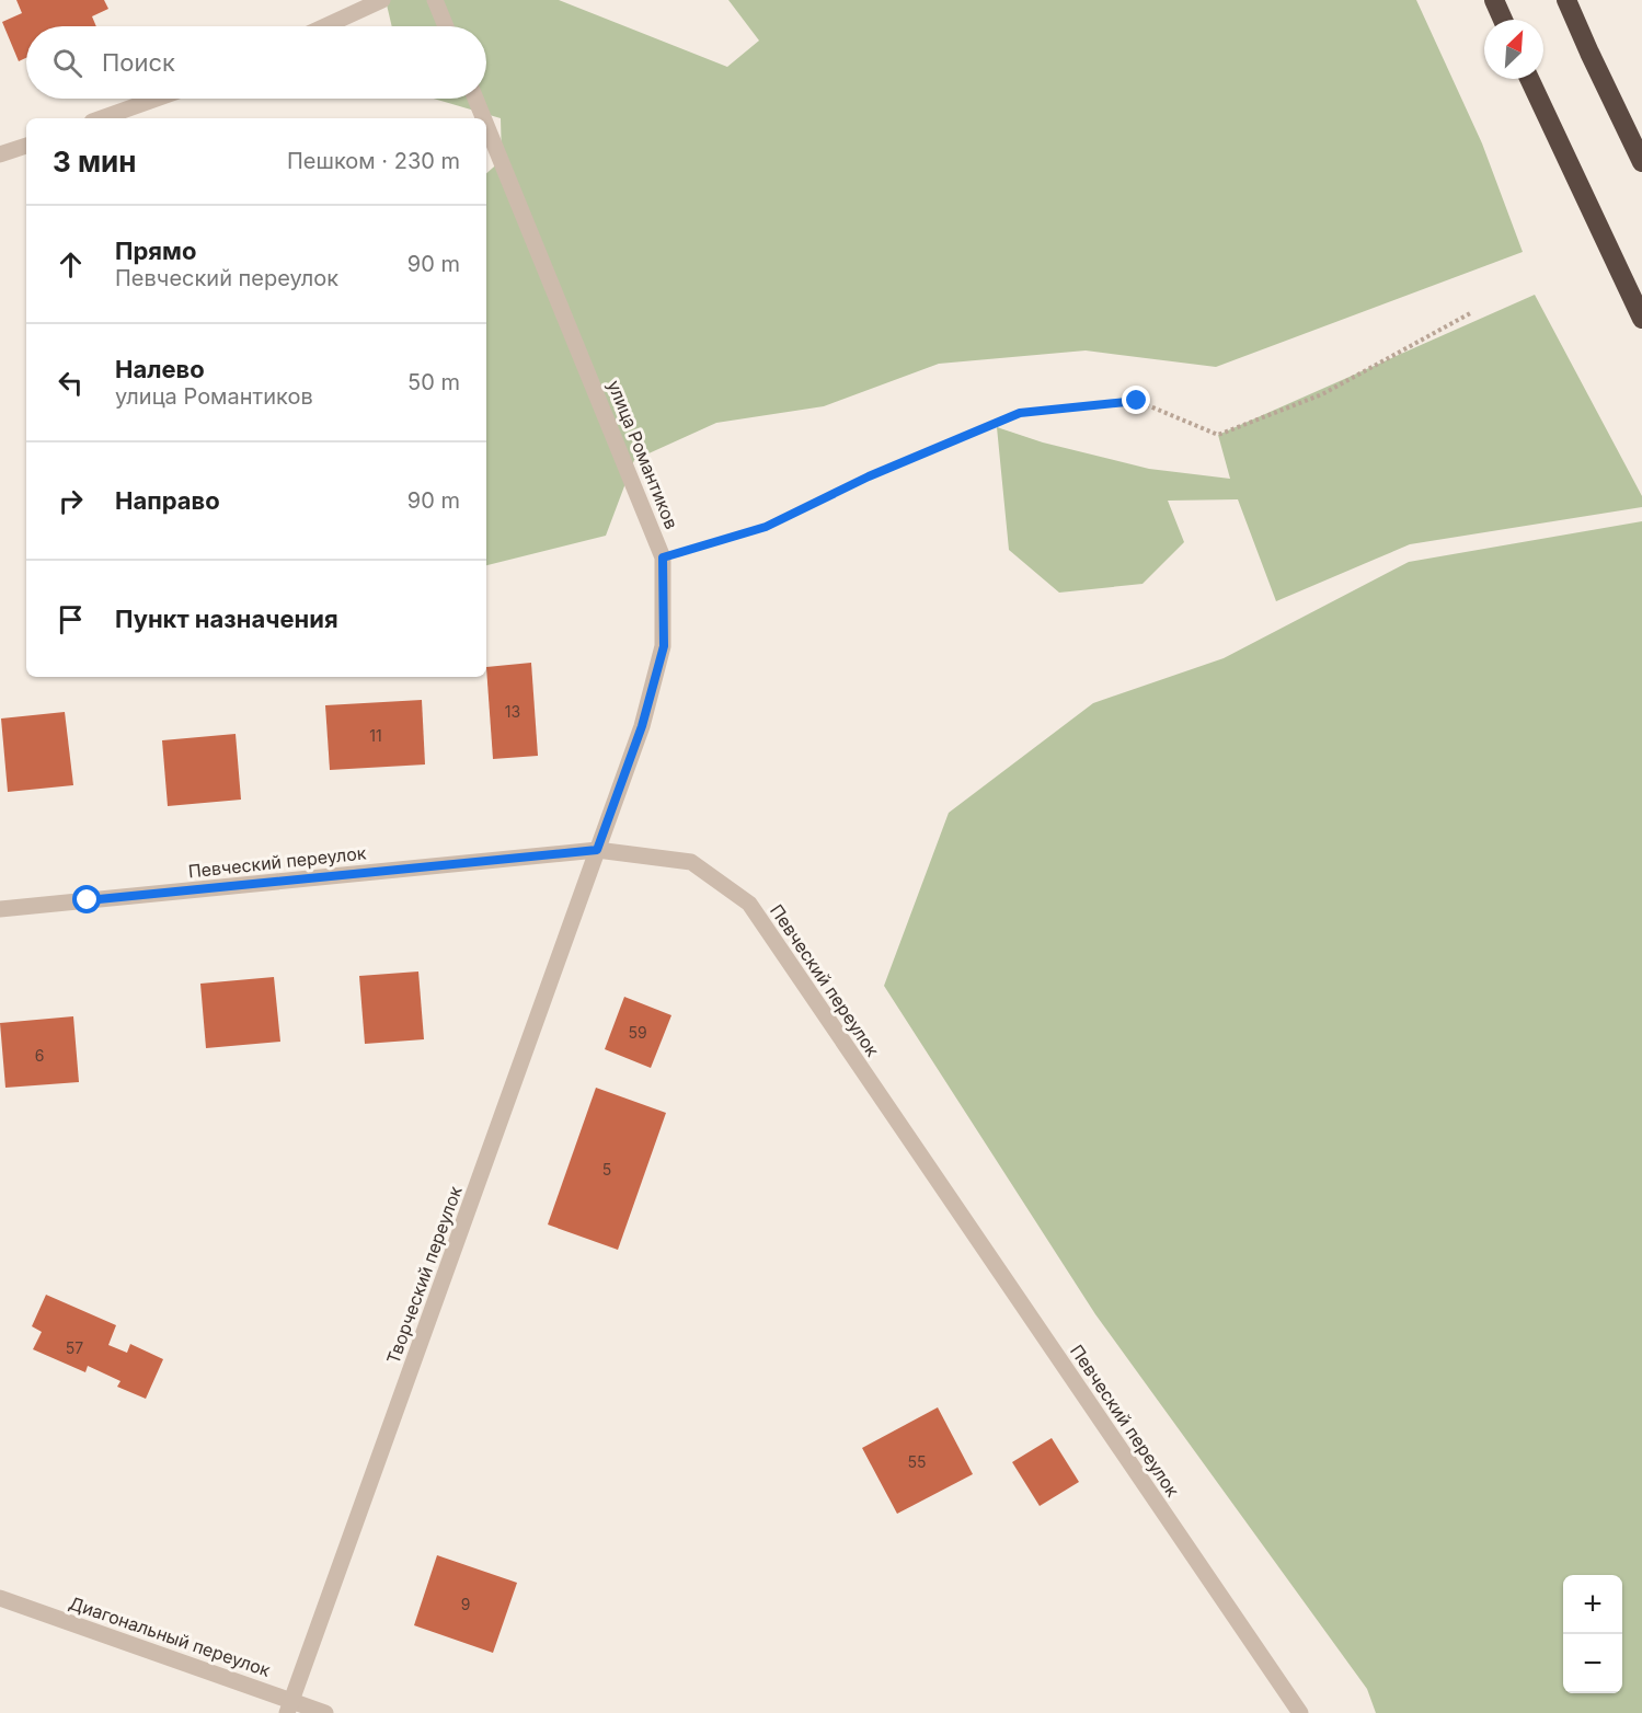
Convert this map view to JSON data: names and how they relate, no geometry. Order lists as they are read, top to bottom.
{
  "streets": {
    "street": [
      "улица Романтиков",
      "Певческий переулок",
      "Творческий переулок",
      "Диагональный переулок"
    ]
  },
  "crossings": [
    ["улица Романтиков", "Певческий переулок"],
    ["улица Романтиков", "Творческий переулок"],
    ["Певческий переулок", "Творческий переулок"],
    ["Творческий переулок", "Диагональный переулок"]
  ],
  "house_numbers": [
    "13",
    "11",
    "59",
    "6",
    "5",
    "57",
    "55",
    "9"
  ],
  "north": "top right",
  "page": {
    "search": "Поиск",
    "heading": ["3 мин", "Пешком · 230 m"],
    "list": [
      ["Прямо", "Певческий переулок", "90 m"],
      ["Налево", "улица Романтиков", "50 m"],
      ["Направо", "90 m"],
      "Пункт назначения"
    ],
    "map_buttons": ["+", "−"]
  }
}
